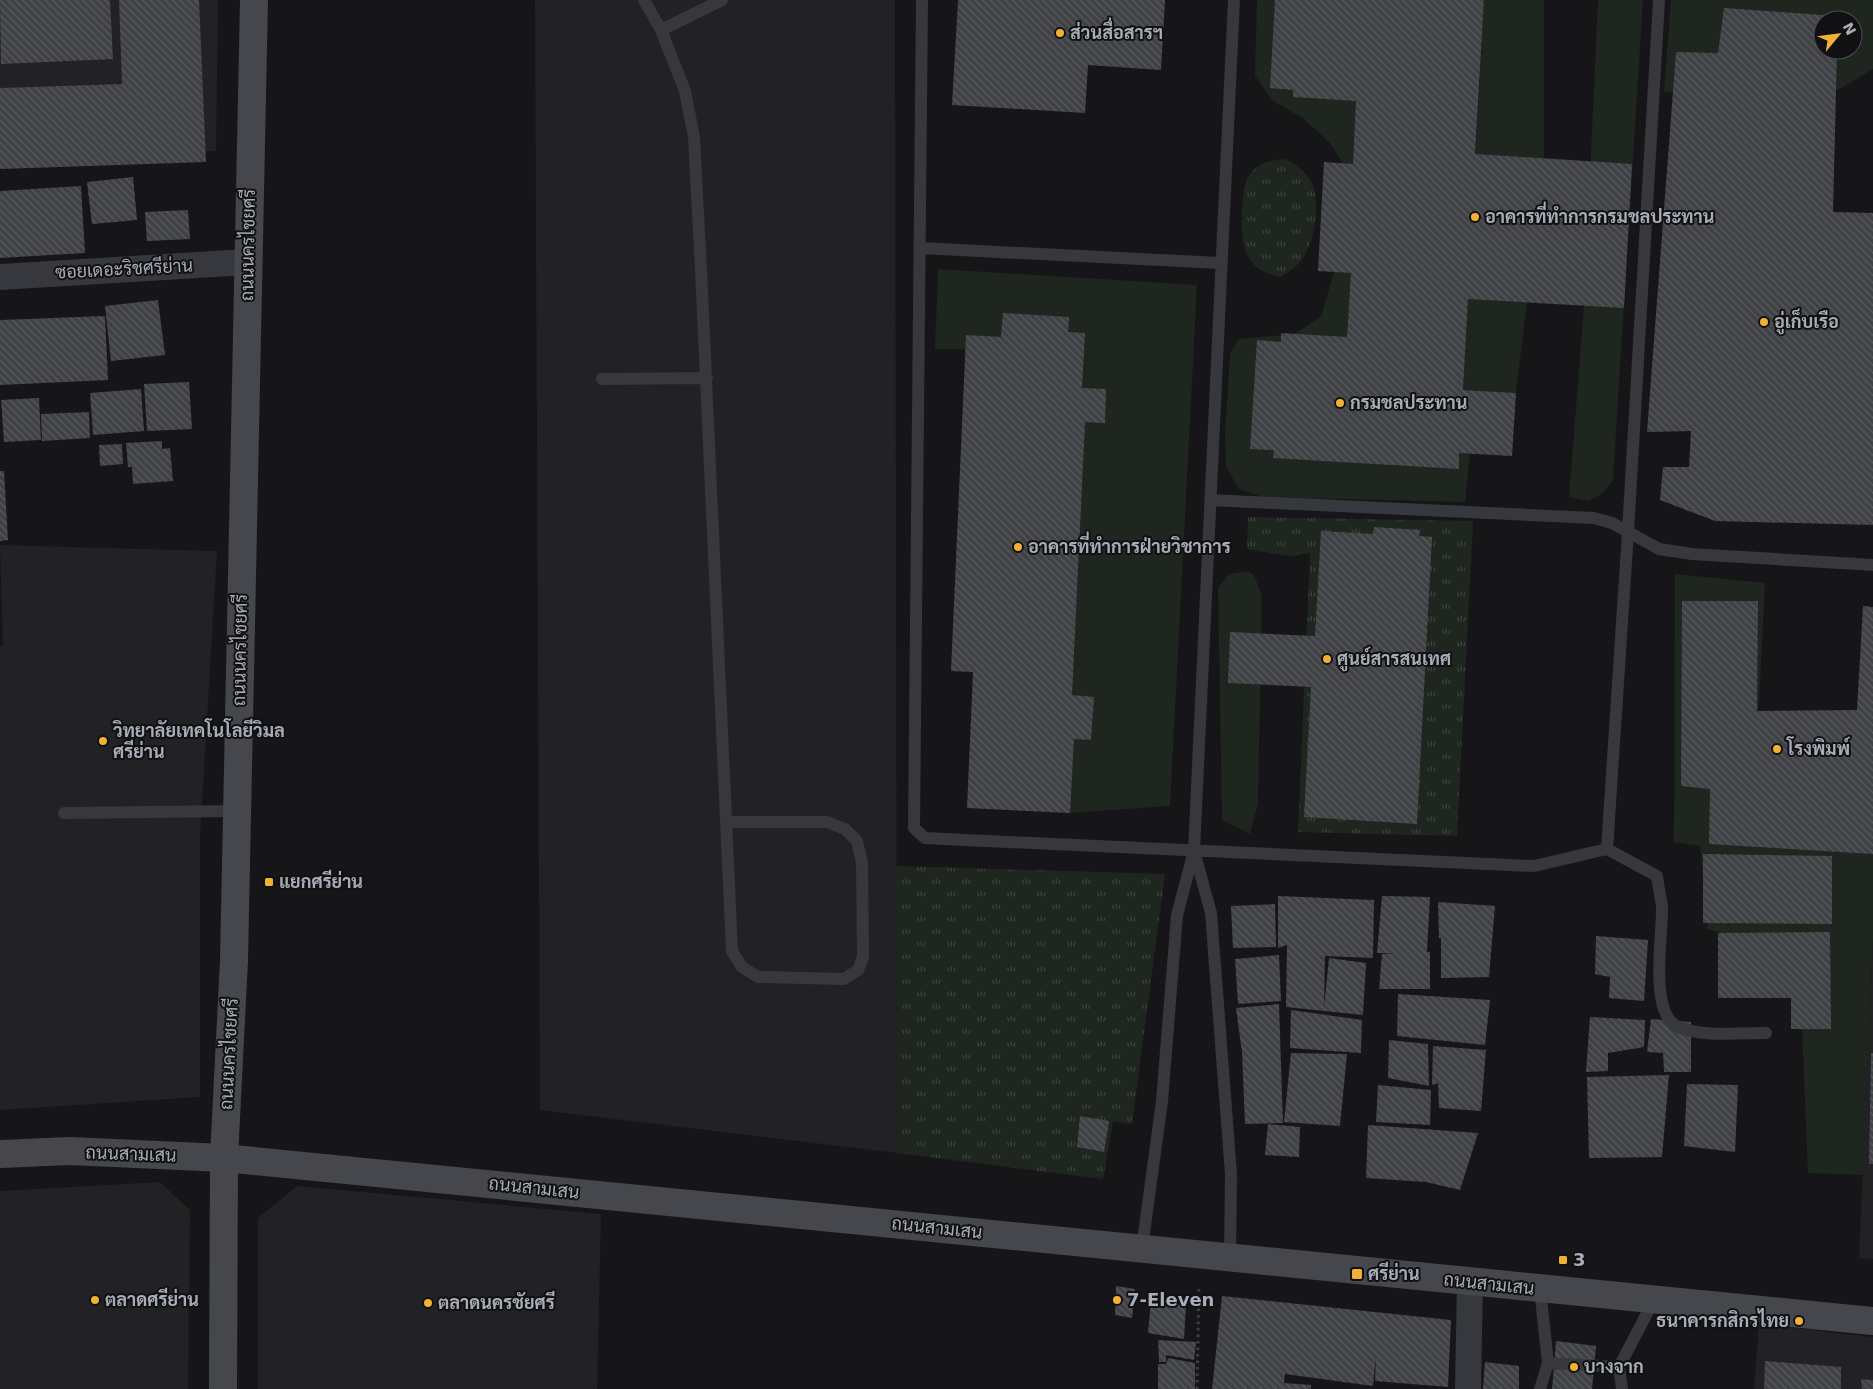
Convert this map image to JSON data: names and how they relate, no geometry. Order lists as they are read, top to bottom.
{
  "streets": {
    "main road": ["ถนนนครไชยศรี", "ถนนสามเสน"],
    "street": ["ซอยเดอะริชศรีย่าน"]
  },
  "crossings": [
    ["ถนนนครไชยศรี", "ซอยเดอะริชศรีย่าน"],
    ["ถนนนครไชยศรี", "ถนนสามเสน"]
  ],
  "places": {
    "other": [
      "ส่วนสื่อสารฯ",
      "อาคารที่ทำการกรมชลประทาน",
      "อู่เก็บเรือ",
      "กรมชลประทาน",
      "อาคารที่ทำการฝ่ายวิชาการ",
      "ศูนย์สารสนเทศ",
      "วิทยาลัยเทคโนโลยีวิมล ศรีย่าน",
      "โรงพิมพ์",
      "ตลาดศรีย่าน",
      "7-Eleven",
      "ตลาดนครชัยศรี",
      "ธนาคารกสิกรไทย",
      "บางจาก"
    ],
    "transit": ["แยกศรีย่าน", "3", "ศรีย่าน"]
  },
  "north": "top right"
}
